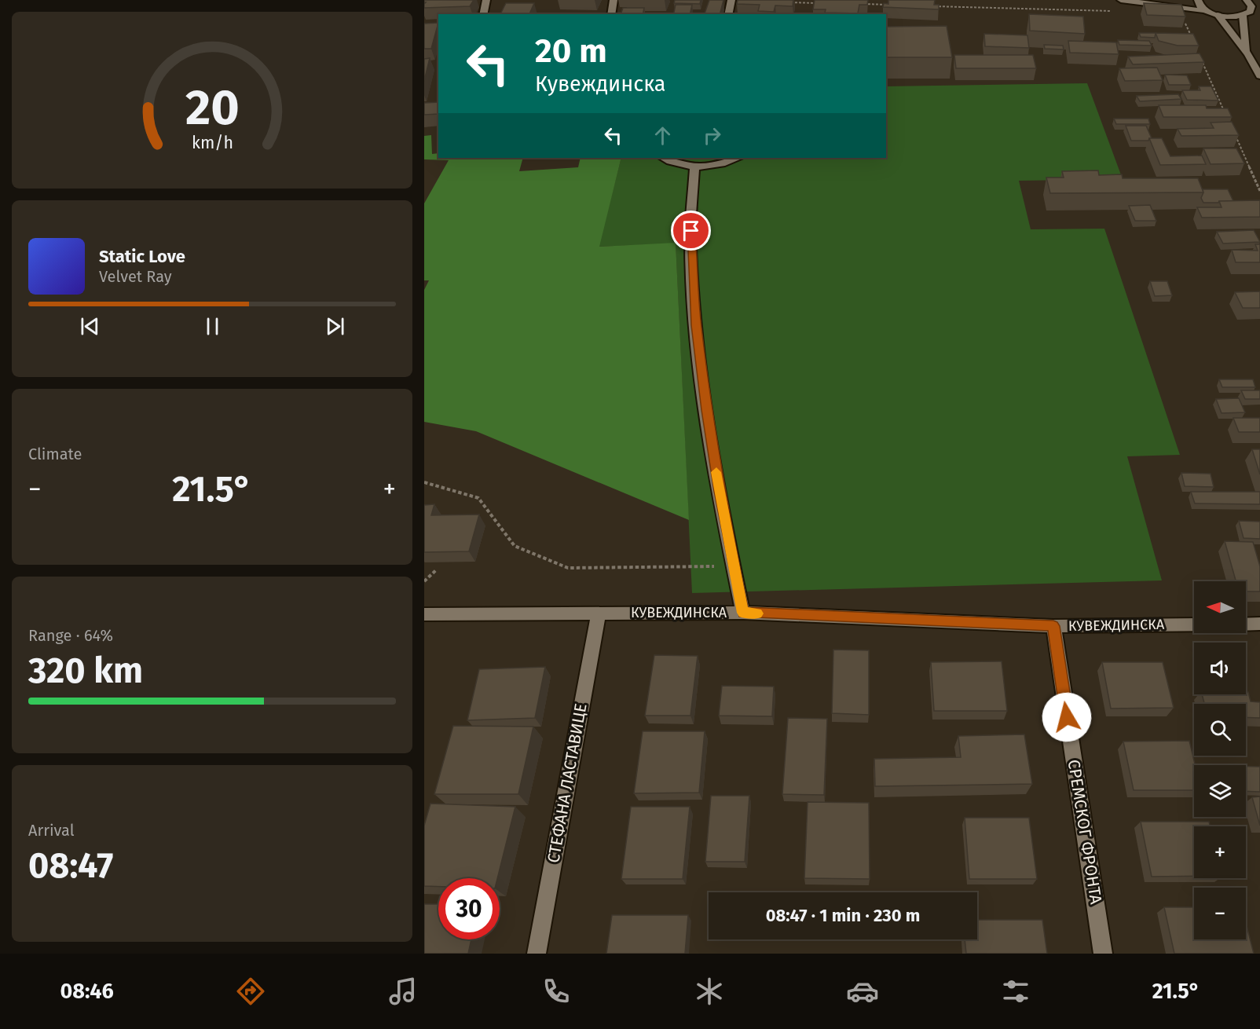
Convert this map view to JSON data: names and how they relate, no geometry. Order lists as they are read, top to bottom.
{
  "streets": {
    "street": ["КУВЕЖДИНСКА", "СТЕФАНА ЛАСТАВИЦЕ", "СРЕМСКОГ ФРОНТА"]
  },
  "crossings": [
    ["КУВЕЖДИНСКА", "СТЕФАНА ЛАСТАВИЦЕ"],
    ["КУВЕЖДИНСКА", "СРЕМСКОГ ФРОНТА"]
  ],
  "north": "left",
  "page": {
    "turn": ["20 m", "Кувеждинска"],
    "song": ["Static Love", "Velvet Ray"],
    "tile": [
      "Climate",
      ["Range · 64%", "320 km"],
      ["Arrival", "08:47"]
    ],
    "heat": ["−", "21.5°", "+"],
    "map_buttons": ["+", "−"],
    "limit": "30",
    "trip": "08:47 · 1 min · 230 m",
    "tabs": ["08:46", "21.5°"],
    "gauge": ["20", "km/h"]
  }
}
